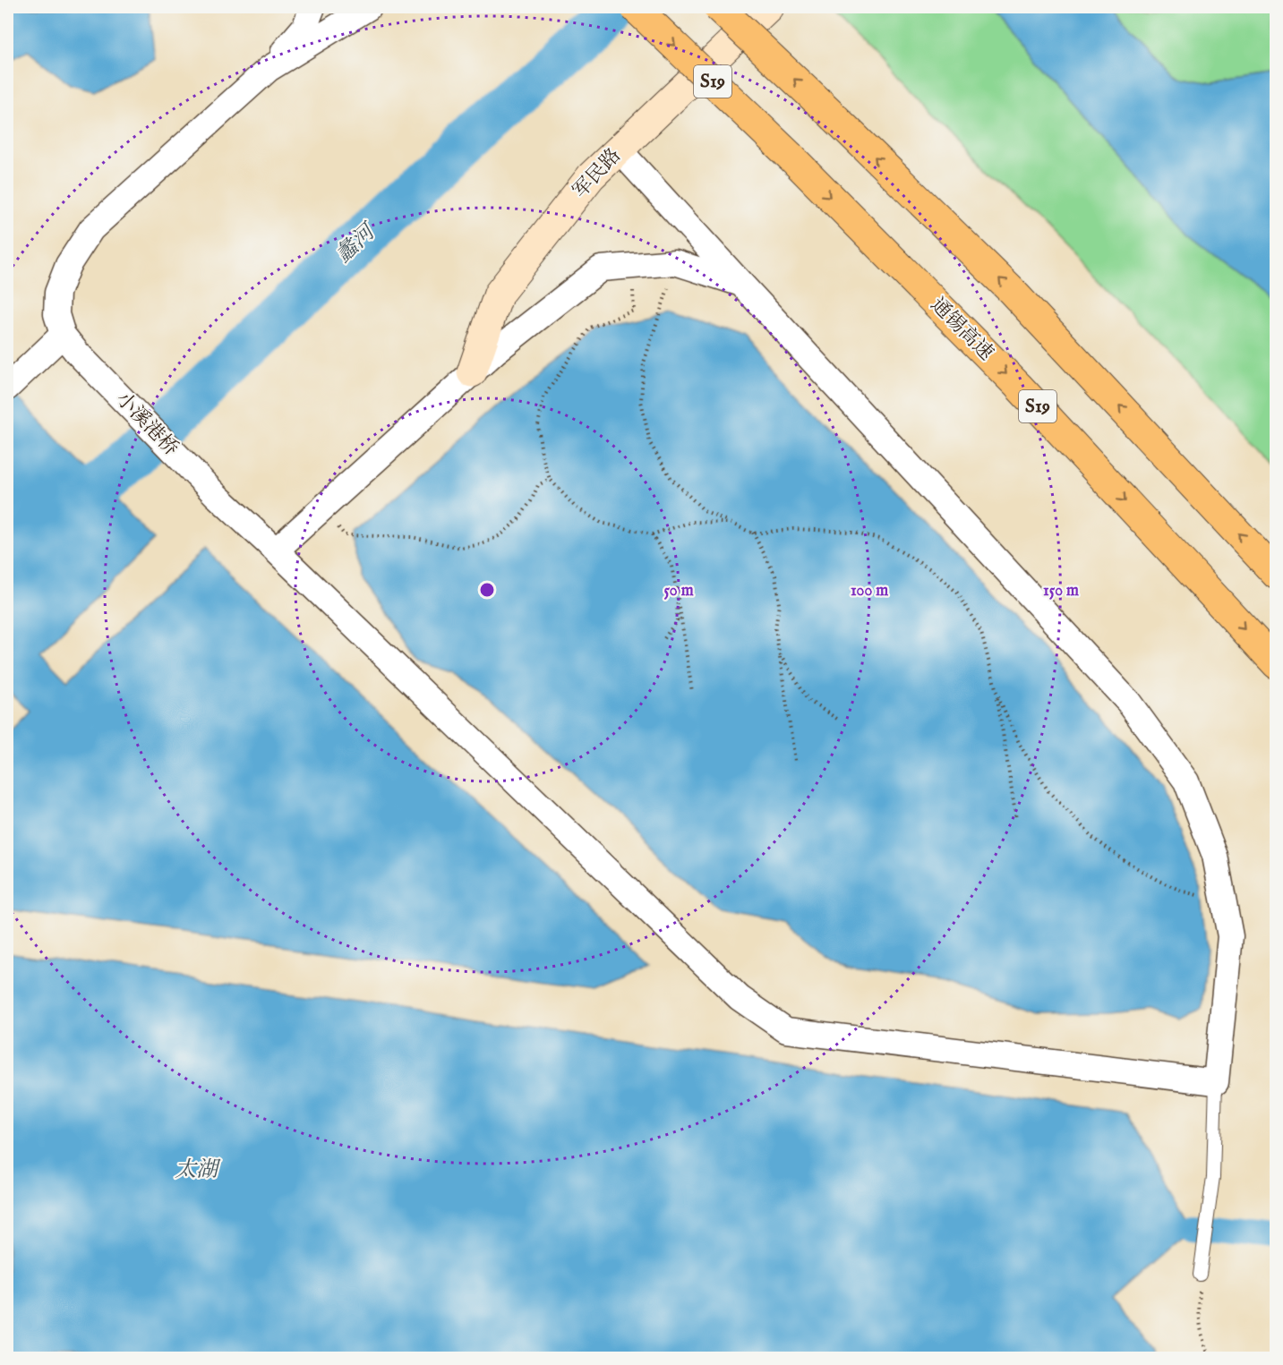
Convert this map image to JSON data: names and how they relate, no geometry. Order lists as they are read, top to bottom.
{
  "streets": {
    "highway": ["S19", "通锡高速"],
    "street": ["军民路", "小溪港桥"]
  },
  "water": ["蠡河", "太湖"],
  "rings": ["50 m", "100 m", "150 m"]
}
